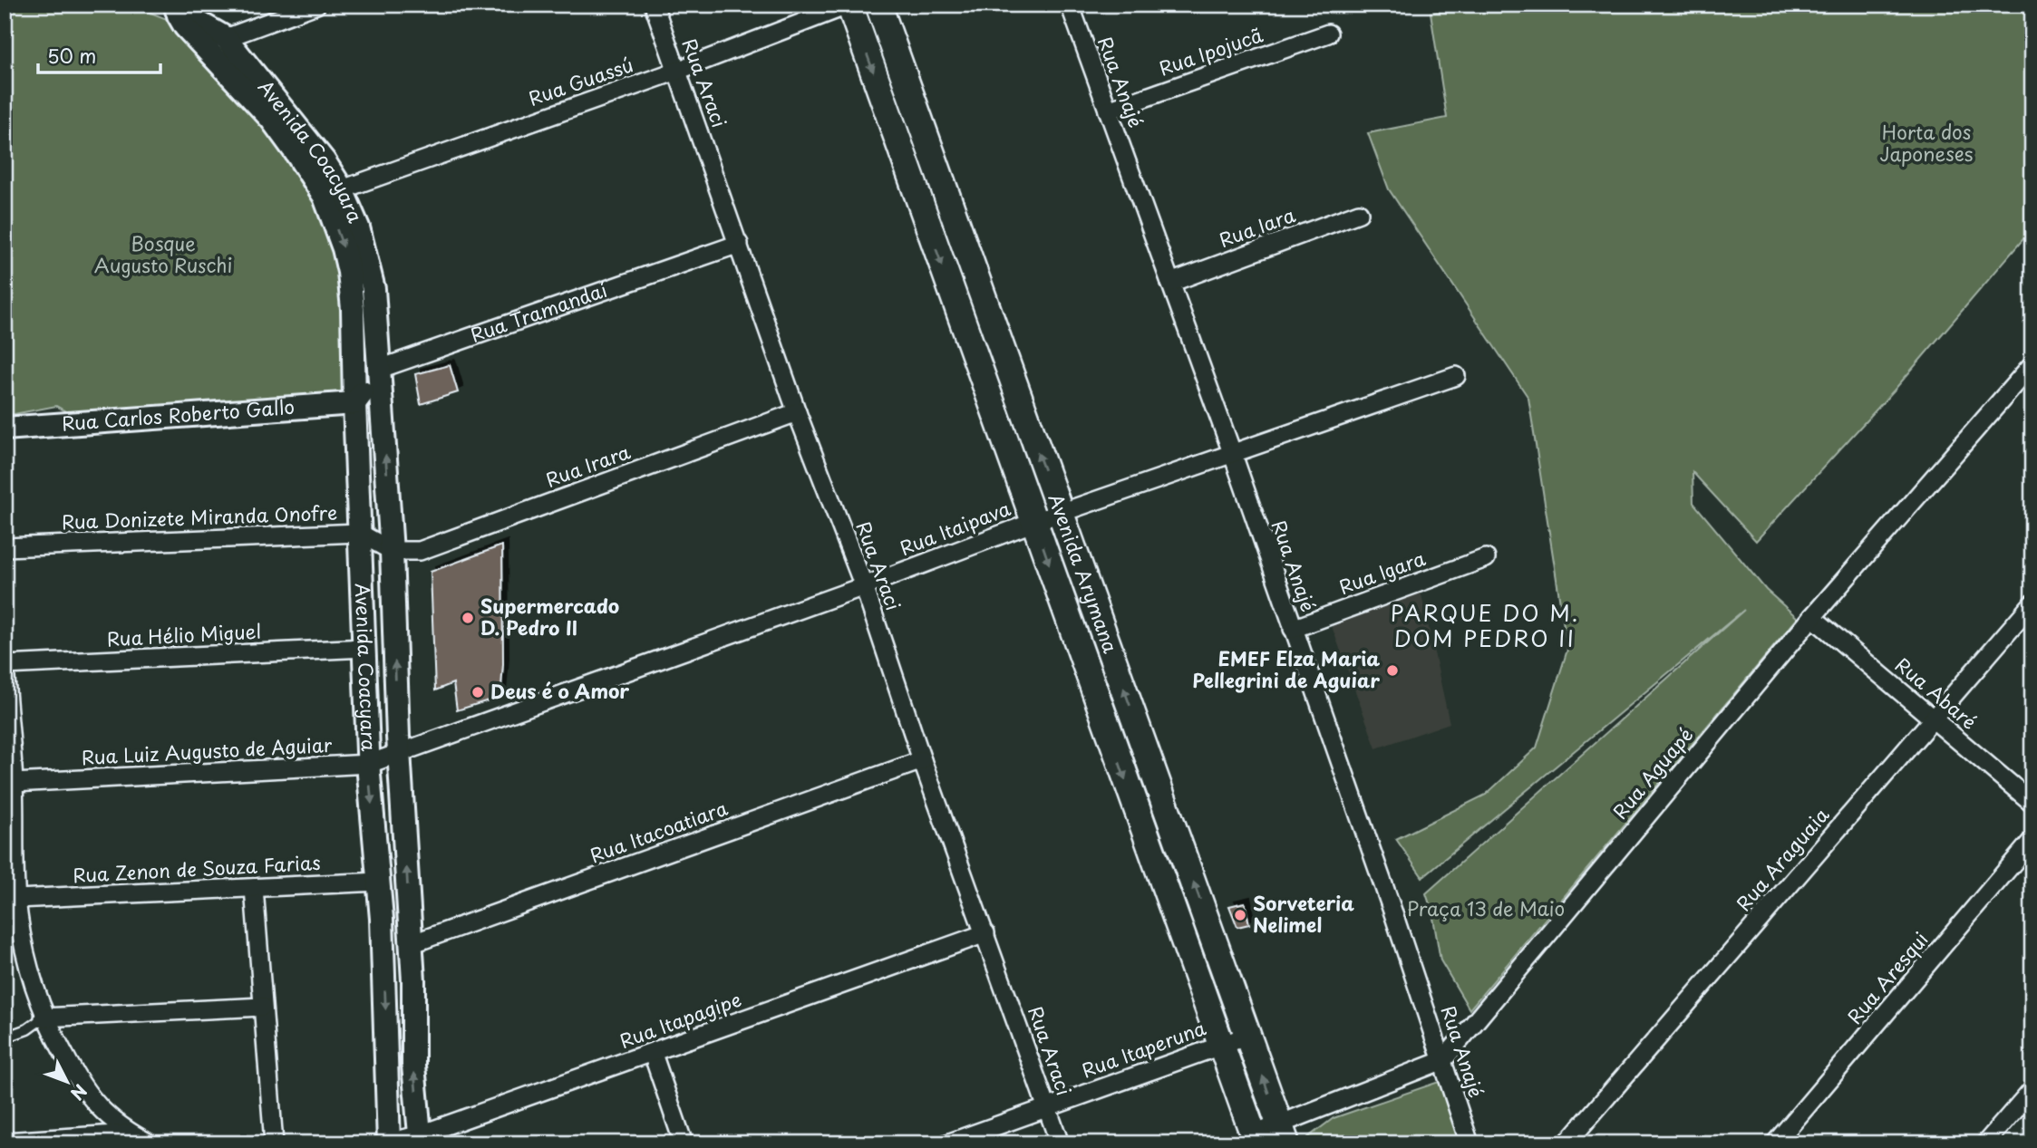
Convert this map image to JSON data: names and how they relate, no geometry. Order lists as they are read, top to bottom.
{
  "streets": {
    "main road": ["Avenida Arymana"],
    "street": [
      "Rua Ipojucã",
      "Rua Guassú",
      "Rua Anajé",
      "Rua Araci",
      "Avenida Coacyara",
      "Rua Iara",
      "Rua Tramandaí",
      "Rua Carlos Roberto Gallo",
      "Rua Irara",
      "Rua Donizete Miranda Onofre",
      "Rua Itaipava",
      "Rua Igara",
      "Rua Hélio Miguel",
      "Rua Abaré",
      "Rua Luiz Augusto de Aguiar",
      "Rua Aguapé",
      "Rua Itacoatiara",
      "Rua Araguaia",
      "Rua Zenon de Souza Farias",
      "Rua Aresqui",
      "Rua Itapagipe",
      "Rua Itaperuna"
    ]
  },
  "crossings": [
    ["Rua Ipojucã", "Rua Anajé"],
    ["Rua Guassú", "Rua Araci"],
    ["Rua Guassú", "Avenida Coacyara"],
    ["Rua Guassú", "Avenida Arymana"],
    ["Rua Anajé", "Rua Iara"],
    ["Rua Anajé", "Rua Itaipava"],
    ["Rua Anajé", "Rua Igara"],
    ["Rua Anajé", "Rua Aguapé"],
    ["Rua Araci", "Rua Tramandaí"],
    ["Rua Araci", "Rua Irara"],
    ["Rua Araci", "Rua Itaipava"],
    ["Rua Araci", "Rua Itacoatiara"],
    ["Rua Araci", "Rua Itapagipe"],
    ["Rua Araci", "Rua Itaperuna"],
    ["Avenida Coacyara", "Rua Tramandaí"],
    ["Avenida Coacyara", "Rua Carlos Roberto Gallo"],
    ["Avenida Coacyara", "Rua Irara"],
    ["Avenida Coacyara", "Rua Donizete Miranda Onofre"],
    ["Avenida Coacyara", "Rua Itaipava"],
    ["Avenida Coacyara", "Rua Hélio Miguel"],
    ["Avenida Coacyara", "Rua Luiz Augusto de Aguiar"],
    ["Avenida Coacyara", "Rua Itacoatiara"],
    ["Avenida Coacyara", "Rua Zenon de Souza Farias"],
    ["Avenida Coacyara", "Rua Itapagipe"],
    ["Rua Irara", "Rua Donizete Miranda Onofre"],
    ["Rua Itaipava", "Avenida Arymana"],
    ["Rua Itaipava", "Rua Luiz Augusto de Aguiar"],
    ["Avenida Arymana", "Rua Aguapé"],
    ["Avenida Arymana", "Rua Itaperuna"],
    ["Rua Abaré", "Rua Aguapé"],
    ["Rua Abaré", "Rua Araguaia"]
  ],
  "districts": ["PARQUE DO M. DOM PEDRO II"],
  "parks": ["Horta dos Japoneses", "Bosque Augusto Ruschi", "Praça 13 de Maio"],
  "places": [
    "Supermercado D. Pedro II",
    "EMEF Elza Maria Pellegrini de Aguiar",
    "Deus é o Amor",
    "Sorveteria Nelimel"
  ],
  "scale_bar": "50 m",
  "north": "bottom right"
}
